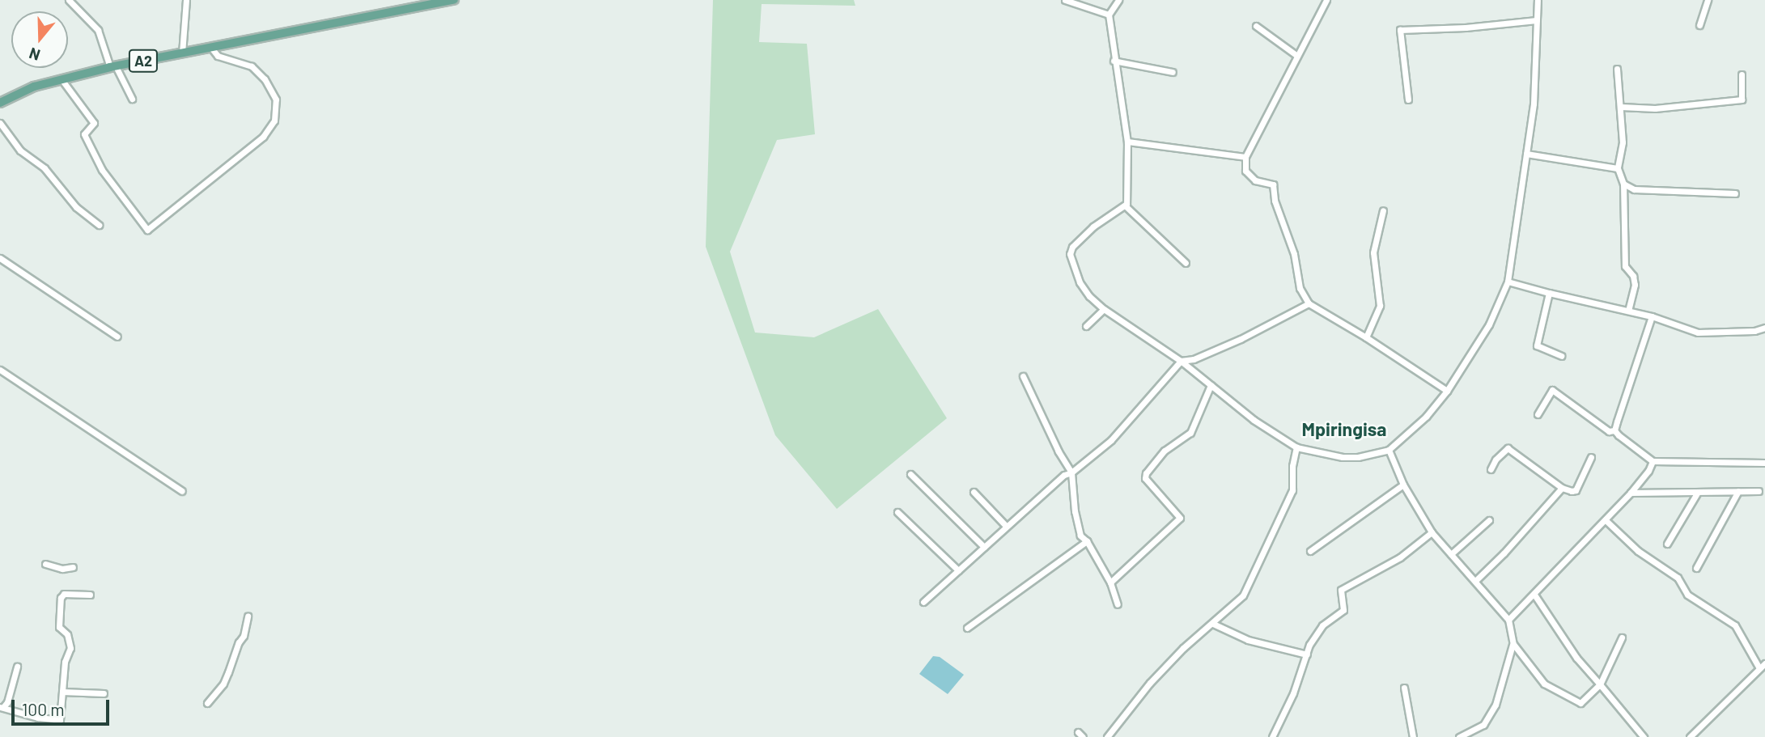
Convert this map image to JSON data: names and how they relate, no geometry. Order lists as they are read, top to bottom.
{
  "streets": {
    "main road": ["A2"]
  },
  "districts": ["Mpiringisa"],
  "scale_bar": "100 m",
  "north": "bottom"
}
